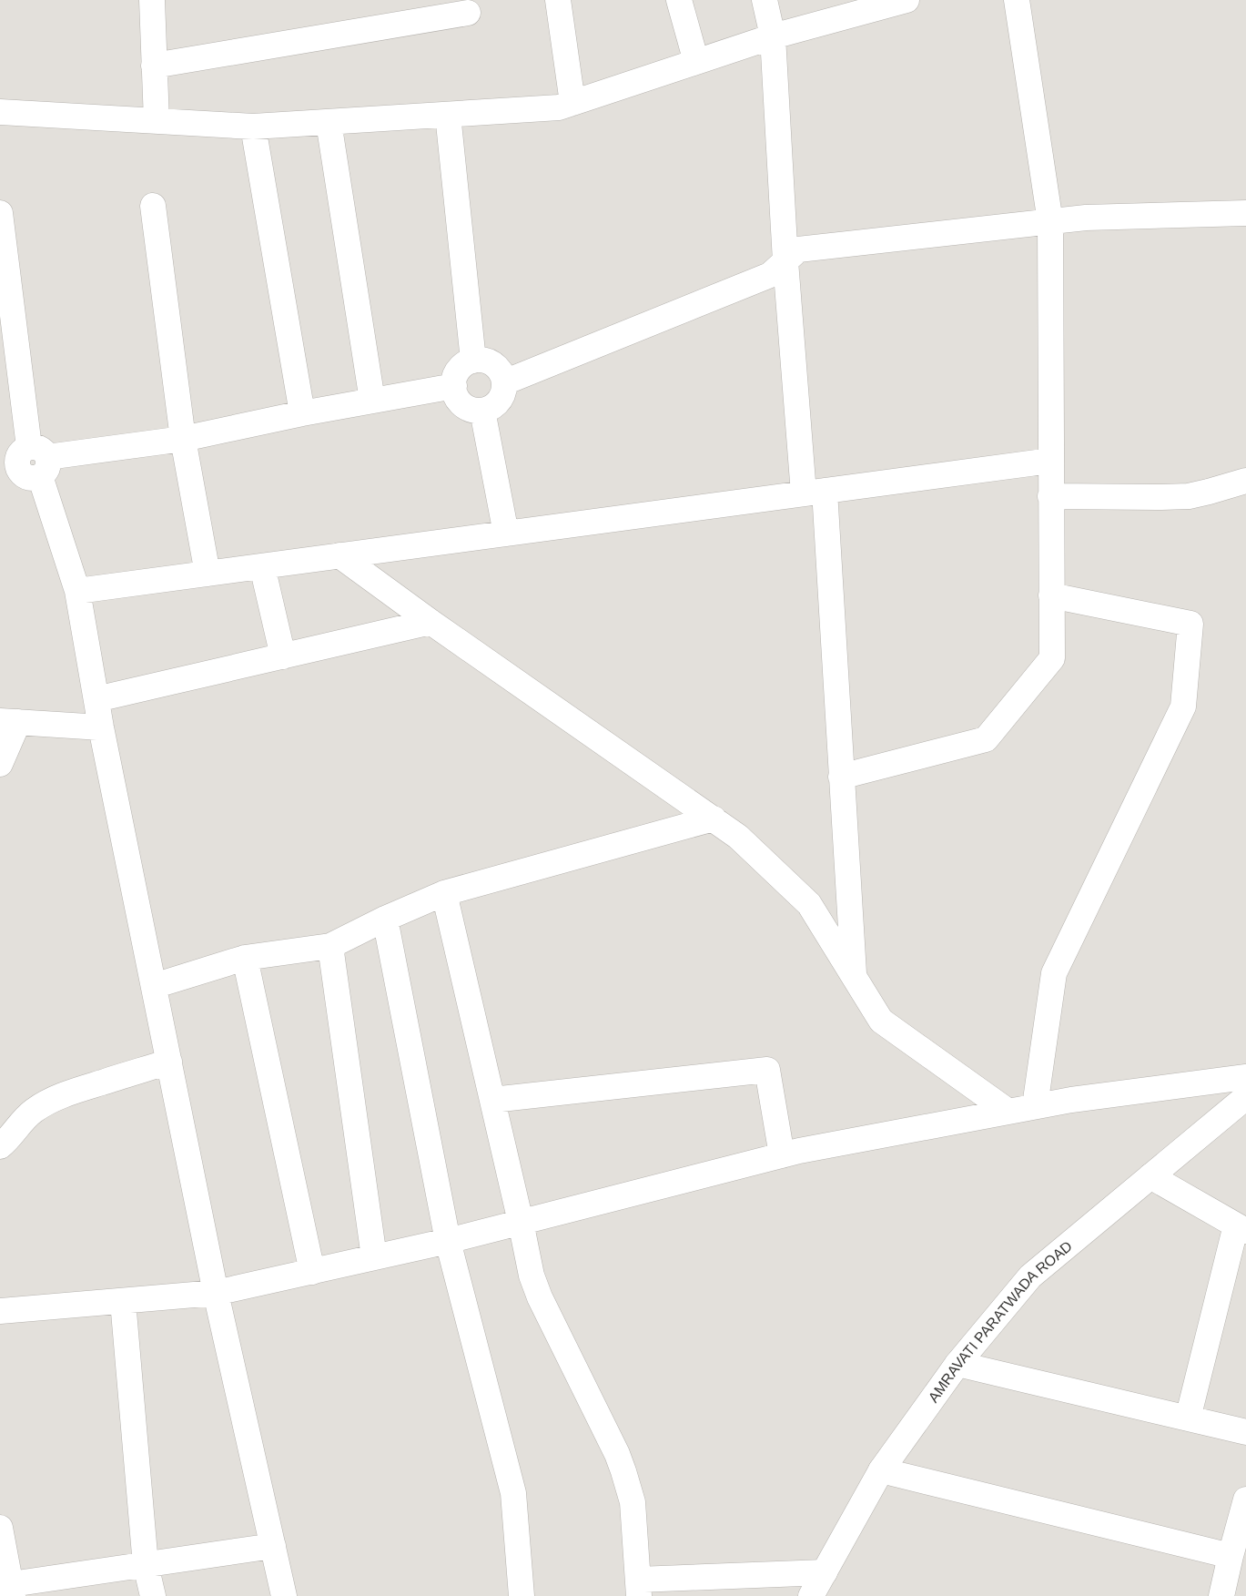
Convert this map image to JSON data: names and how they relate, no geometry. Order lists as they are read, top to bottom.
{
  "streets": {
    "street": ["AMRAVATI PARATWADA ROAD"]
  }
}
